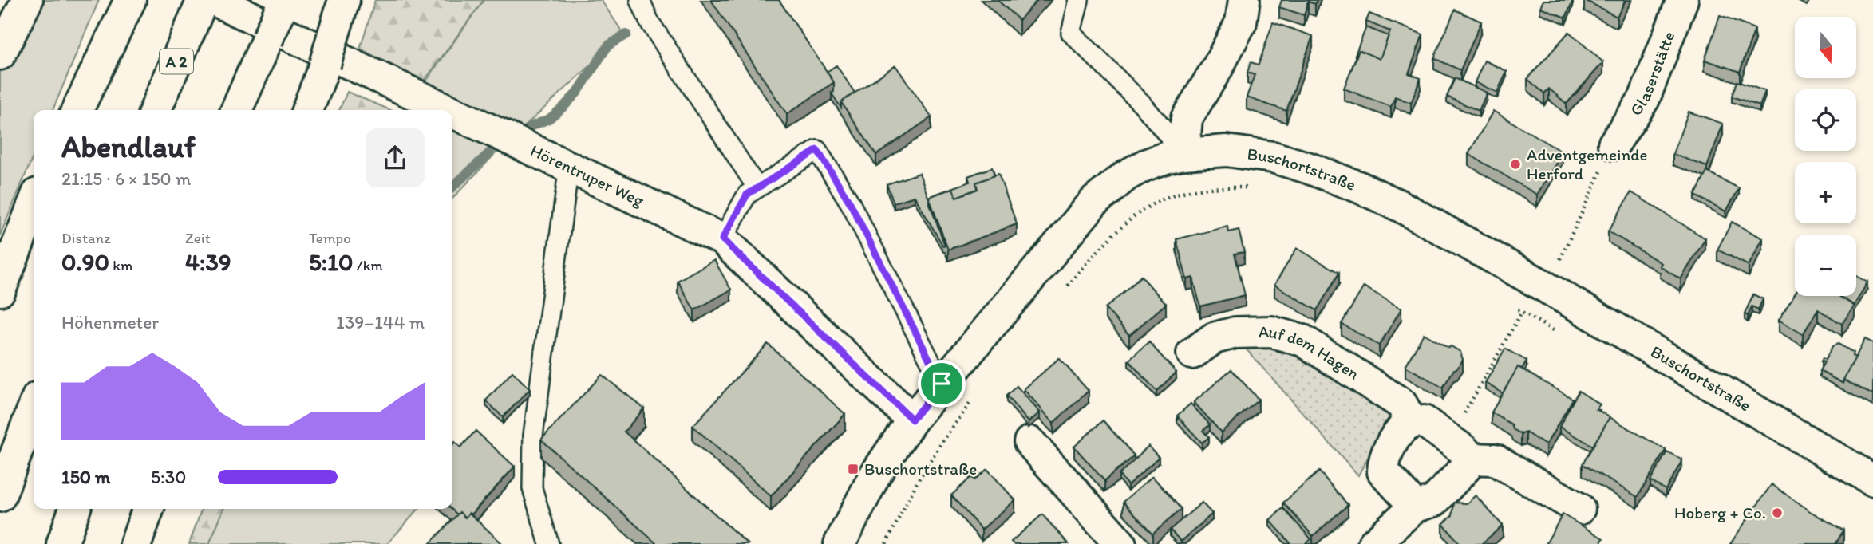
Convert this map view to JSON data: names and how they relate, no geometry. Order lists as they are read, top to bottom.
{
  "streets": {
    "main road": [
      "A 2",
      "Glaserstätte",
      "Buschortstraße",
      "Hörentruper Weg",
      "Auf dem Hagen"
    ]
  },
  "crossings": [
    ["A 2", "Hörentruper Weg"],
    ["Buschortstraße", "Hörentruper Weg"]
  ],
  "places": {
    "other": ["Adventgemeinde Herford", "Hoberg + Co."],
    "transit": ["Buschortstraße"]
  },
  "north": "bottom",
  "page": {
    "map_buttons": ["+", "−"],
    "heading": ["Abendlauf", "21:15 · 6 × 150 m"],
    "stats": [
      ["Distanz", "0.90 km"],
      ["Zeit", "4:39"],
      ["Tempo", "5:10 /km"]
    ],
    "chart": ["Höhenmeter", "139–144 m"],
    "list": [
      {
        "name": "150 m",
        "note": "5:30"
      }
    ]
  }
}
